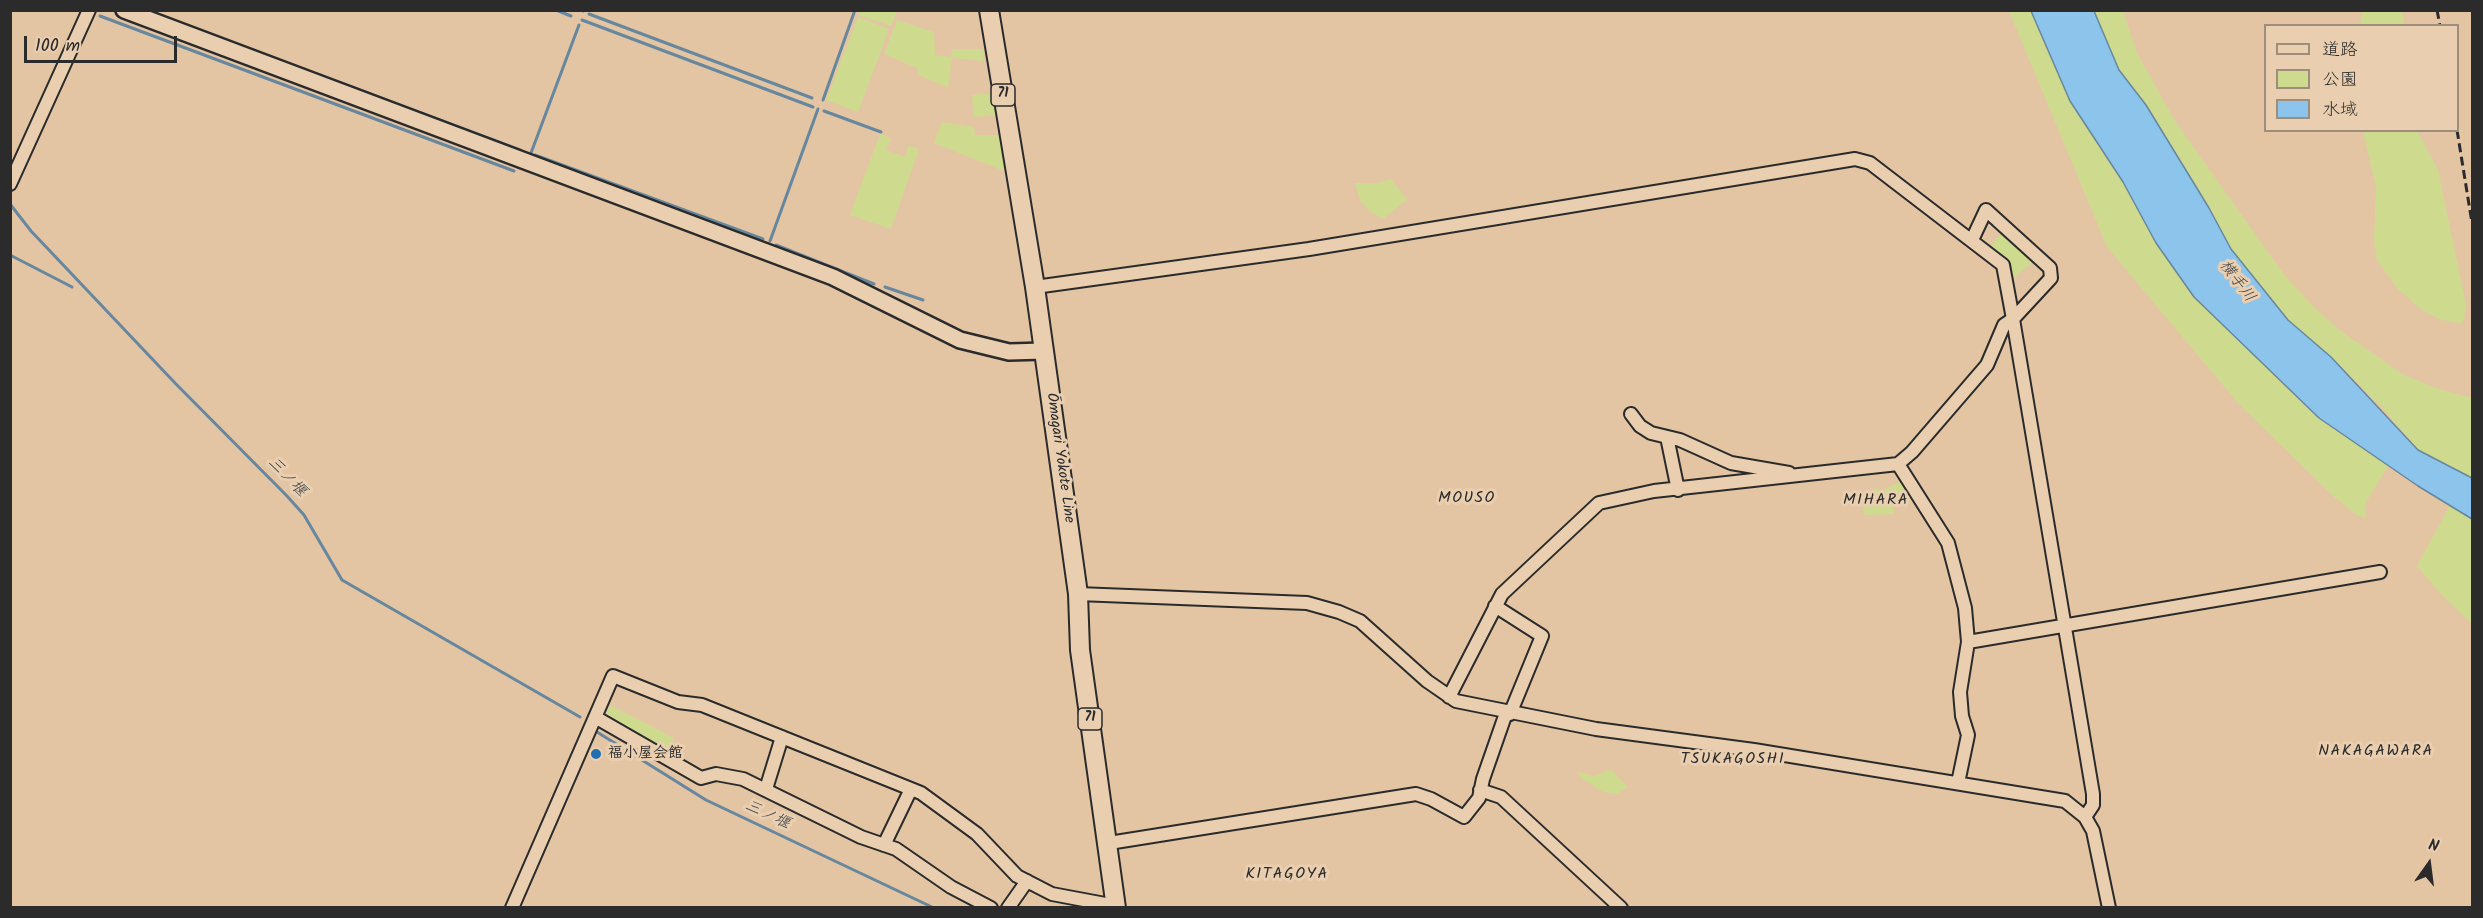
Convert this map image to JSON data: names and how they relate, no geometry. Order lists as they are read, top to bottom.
{
  "streets": {
    "main road": ["71", "Ōmagari Yokote Line"]
  },
  "districts": [
    "MOUSO",
    "MIHARA",
    "NAKAGAWARA",
    "TSUKAGOSHI",
    "KITAGOYA"
  ],
  "water": ["横手川", "三ノ堰"],
  "places": ["福小屋会館"],
  "legend": ["道路", "公園", "水域"],
  "scale_bar": "100 m",
  "north": "top"
}
